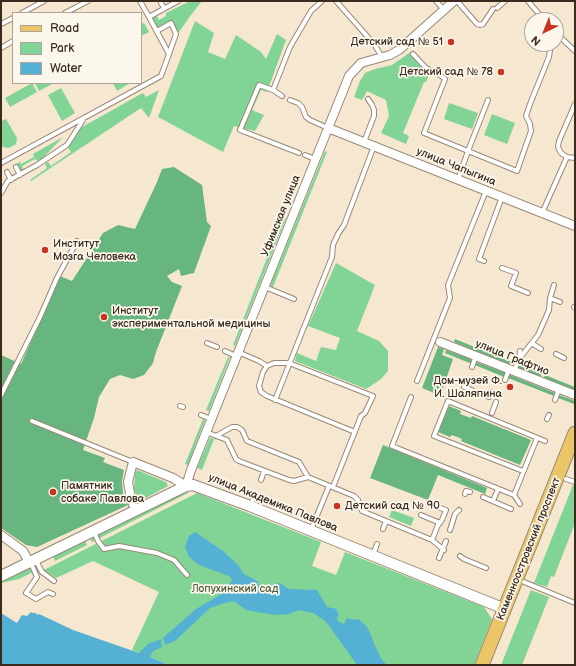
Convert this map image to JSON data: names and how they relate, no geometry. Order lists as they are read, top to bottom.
{
  "streets": {
    "main road": ["Каменноостровский проспект"],
    "street": [
      "улица Чапыгина",
      "Уфимская улица",
      "улица Графтио",
      "улица Академика Павлова"
    ]
  },
  "crossings": [
    ["улица Чапыгина", "Уфимская улица"],
    ["Уфимская улица", "улица Академика Павлова"],
    ["улица Академика Павлова", "Каменноостровский проспект"]
  ],
  "parks": ["Лопухинский сад"],
  "places": [
    "Детский сад № 51",
    "Детский сад № 78",
    "Институт Мозга Человека",
    "Институт экспериментальной медицины",
    "Дом-музей Ф. И. Шаляпина",
    "Памятник собаке Павлова",
    "Детский сад № 90"
  ],
  "legend": ["Road", "Park", "Water"],
  "north": "bottom left"
}
